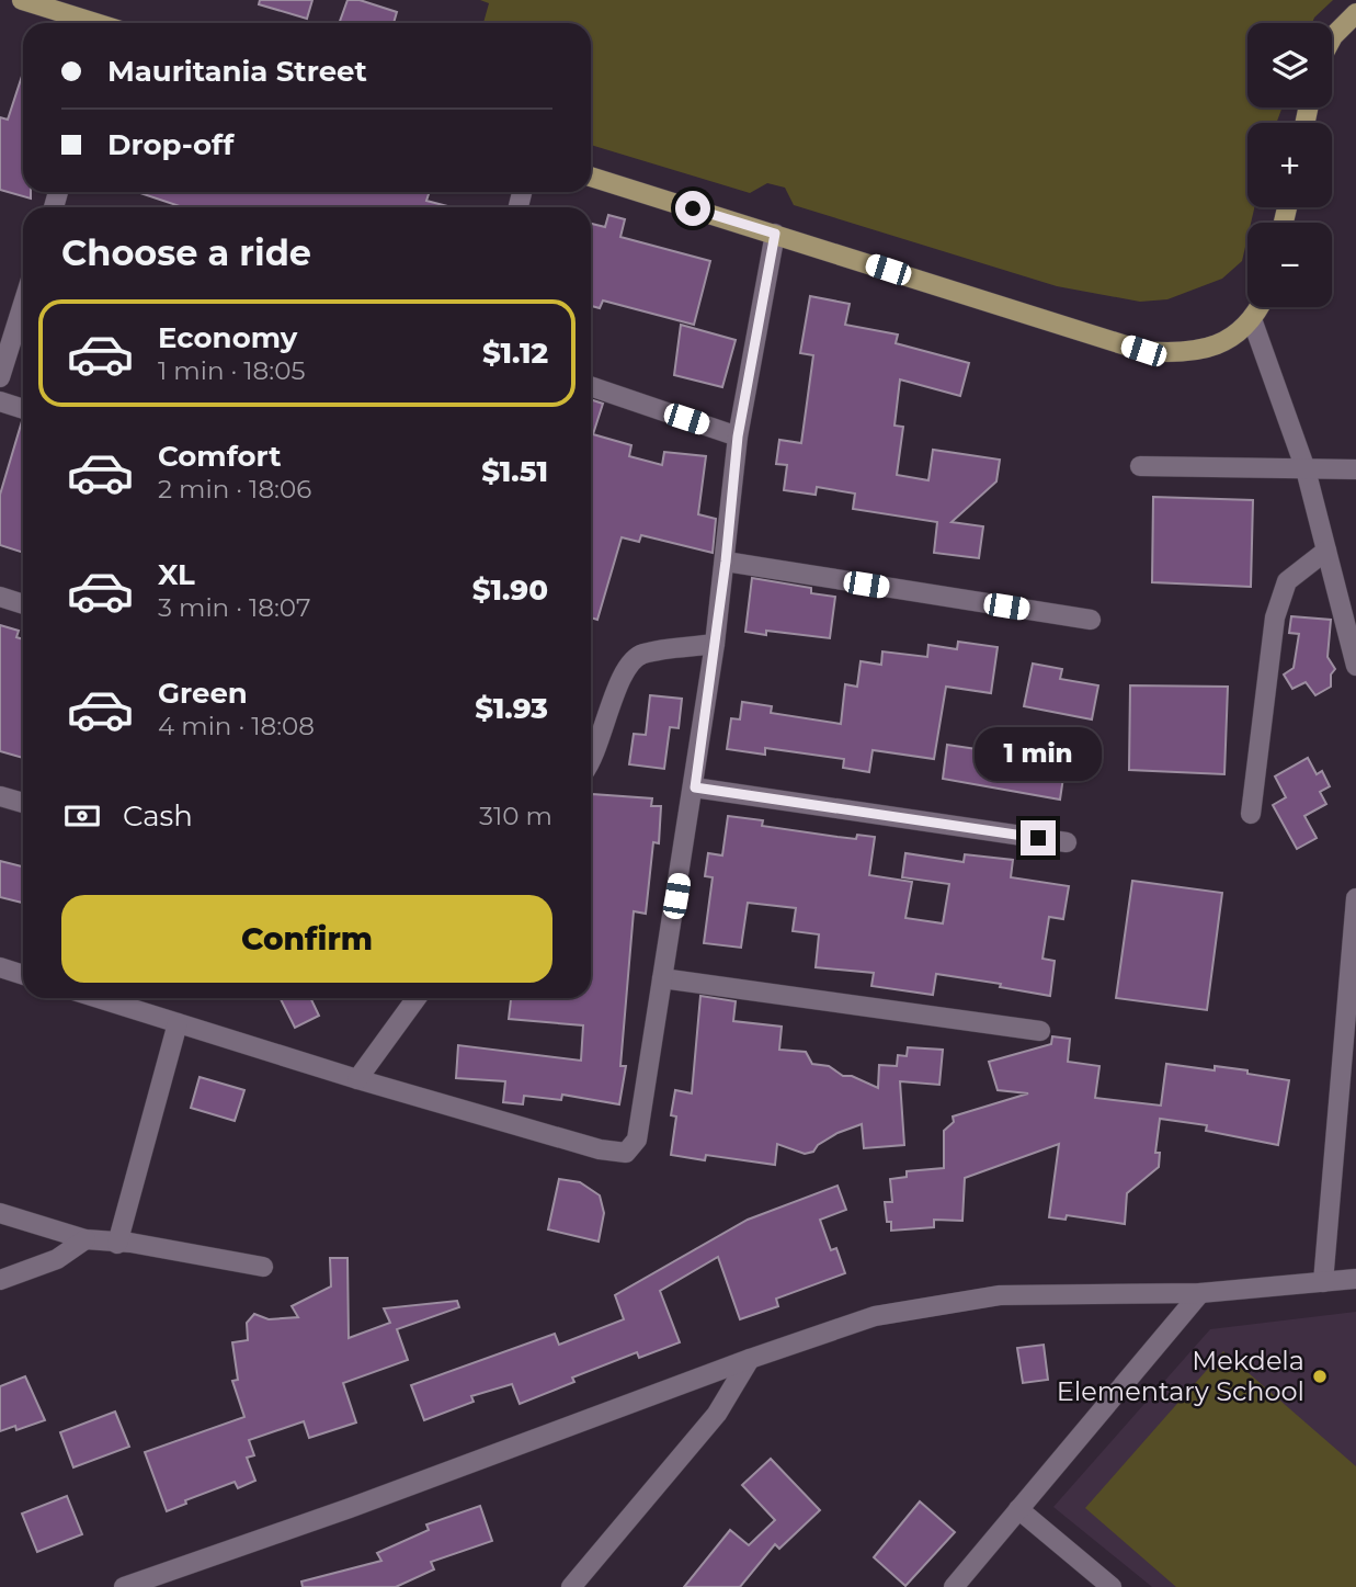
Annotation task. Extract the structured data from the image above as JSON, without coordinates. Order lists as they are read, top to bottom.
{
  "places": ["Mekdela Elementary School"],
  "page": {
    "map_buttons": ["+", "−"],
    "banner": ["Mauritania Street", "Drop-off"],
    "heading": "Choose a ride",
    "list": [
      {
        "name": "Economy",
        "note": "1 min · 18:05",
        "value": "$1.12"
      },
      {
        "name": "Comfort",
        "note": "2 min · 18:06",
        "value": "$1.51"
      },
      {
        "name": "XL",
        "note": "3 min · 18:07",
        "value": "$1.90"
      },
      {
        "name": "Green",
        "note": "4 min · 18:08",
        "value": "$1.93"
      }
    ],
    "bubble": "1 min",
    "pay": ["Cash", "310 m"],
    "buttons": "Confirm"
  }
}
